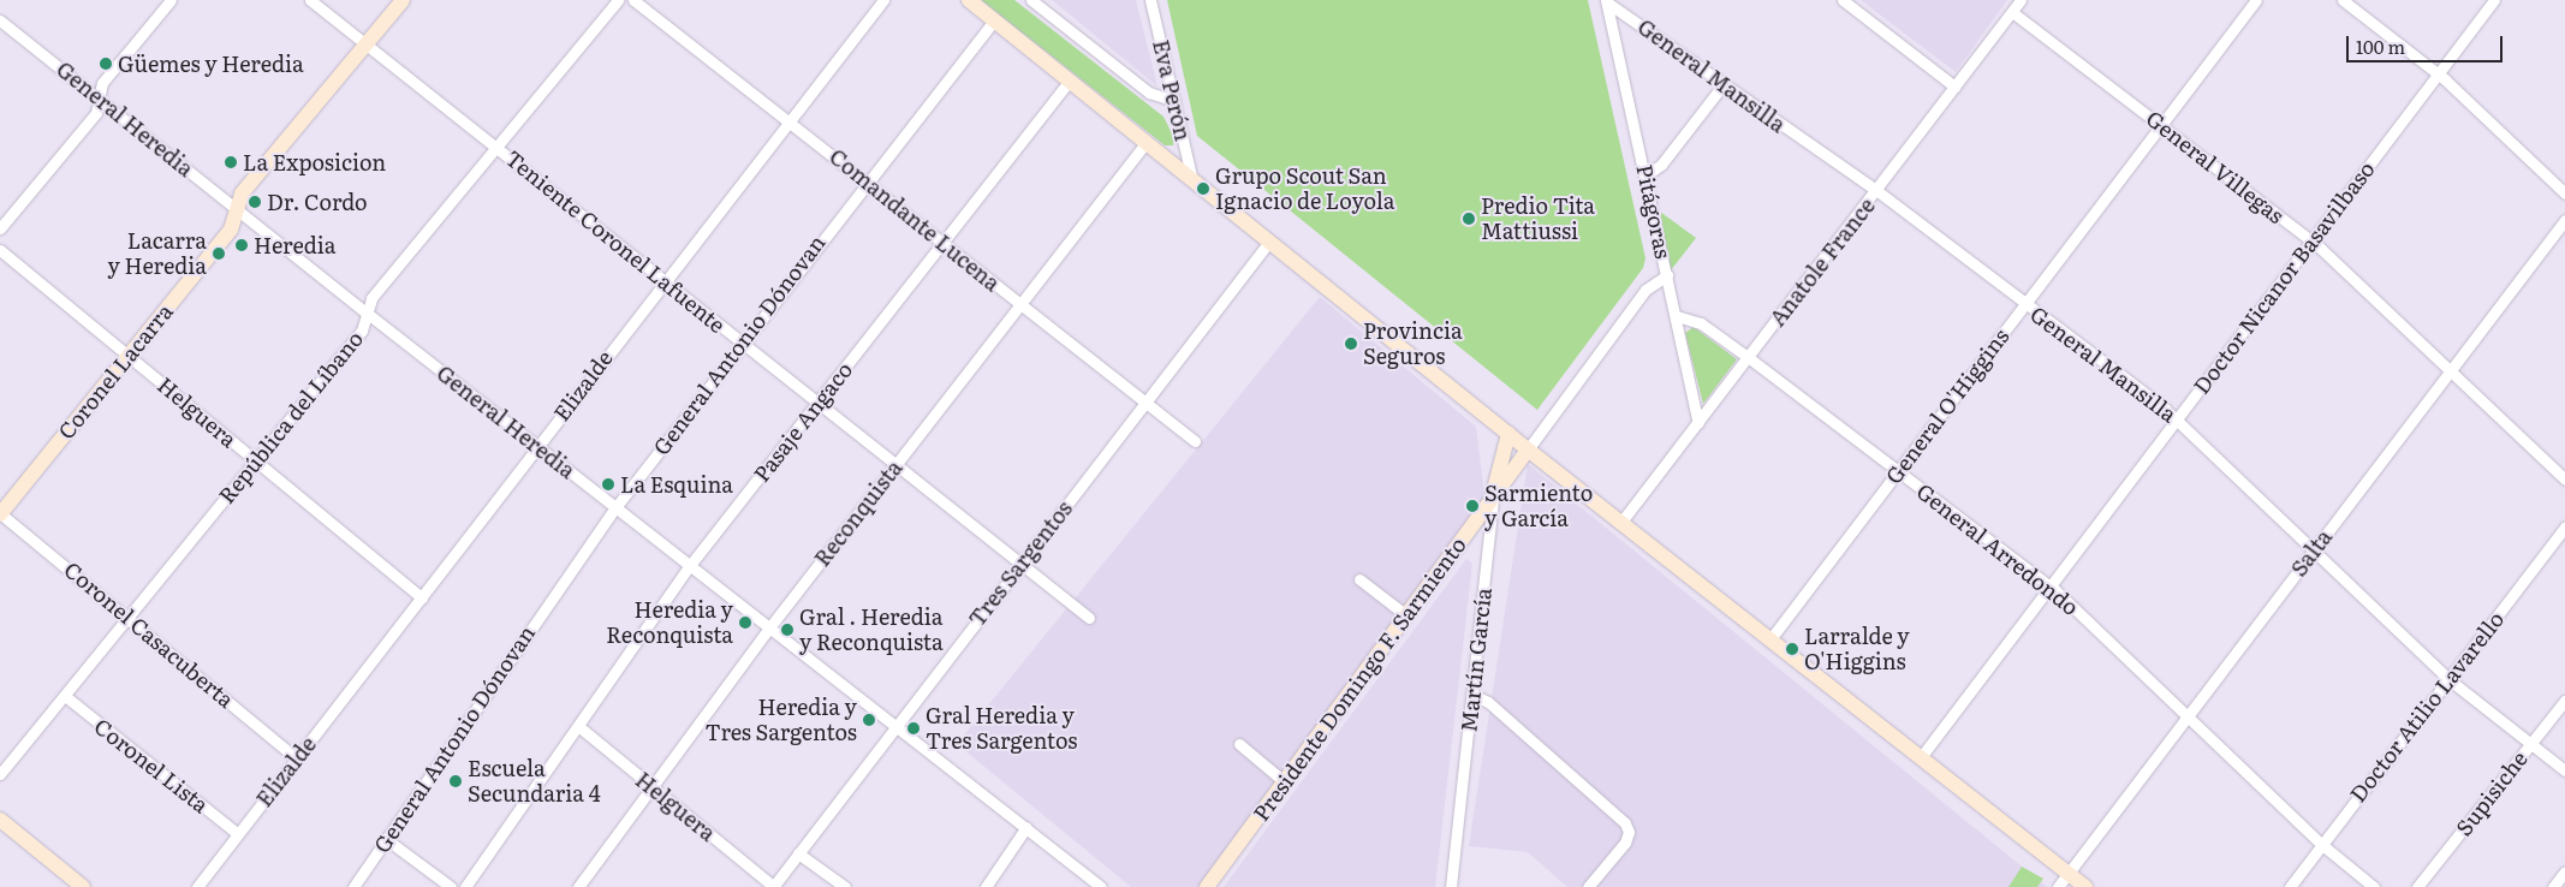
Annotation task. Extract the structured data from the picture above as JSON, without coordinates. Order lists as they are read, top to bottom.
{
  "streets": {
    "main road": ["Coronel Lacarra", "Martín García", "Presidente Domingo F. Sarmiento"],
    "street": [
      "General Mansilla",
      "Eva Perón",
      "General Heredia",
      "General Villegas",
      "Pitágoras",
      "Comandante Lucena",
      "Teniente Coronel Lafuente",
      "Anatole France",
      "Doctor Nicanor Basavilbaso",
      "General Antonio Dónovan",
      "Elizalde",
      "General O'Higgins",
      "Helguera",
      "República del Líbano",
      "Pasaje Angaco",
      "Reconquista",
      "General Arredondo",
      "Salta",
      "Tres Sargentos",
      "Coronel Casacuberta",
      "Doctor Atilio Lavarello",
      "Coronel Lista",
      "Supisiche"
    ]
  },
  "crossings": [
    ["General Mansilla", "Pitágoras"],
    ["General Mansilla", "Anatole France"],
    ["General Mansilla", "Doctor Nicanor Basavilbaso"],
    ["General Mansilla", "General O'Higgins"],
    ["General Mansilla", "Salta"],
    ["General Mansilla", "Doctor Atilio Lavarello"],
    ["General Mansilla", "Supisiche"],
    ["General Heredia", "General Antonio Dónovan"],
    ["General Heredia", "Coronel Lacarra"],
    ["General Heredia", "Elizalde"],
    ["General Heredia", "República del Líbano"],
    ["General Heredia", "Pasaje Angaco"],
    ["General Heredia", "Reconquista"],
    ["General Heredia", "Tres Sargentos"],
    ["General Villegas", "Anatole France"],
    ["General Villegas", "Doctor Nicanor Basavilbaso"],
    ["General Villegas", "General O'Higgins"],
    ["General Villegas", "Salta"],
    ["Pitágoras", "Anatole France"],
    ["Pitágoras", "General Arredondo"],
    ["Pitágoras", "Presidente Domingo F. Sarmiento"],
    ["Comandante Lucena", "General Antonio Dónovan"],
    ["Comandante Lucena", "Elizalde"],
    ["Comandante Lucena", "Pasaje Angaco"],
    ["Comandante Lucena", "Reconquista"],
    ["Comandante Lucena", "Tres Sargentos"],
    ["Teniente Coronel Lafuente", "General Antonio Dónovan"],
    ["Teniente Coronel Lafuente", "Coronel Lacarra"],
    ["Teniente Coronel Lafuente", "Elizalde"],
    ["Teniente Coronel Lafuente", "República del Líbano"],
    ["Teniente Coronel Lafuente", "Pasaje Angaco"],
    ["Teniente Coronel Lafuente", "Reconquista"],
    ["Teniente Coronel Lafuente", "Tres Sargentos"],
    ["Anatole France", "General Arredondo"],
    ["Doctor Nicanor Basavilbaso", "General Arredondo"],
    ["Coronel Lacarra", "Helguera"],
    ["Coronel Lacarra", "Coronel Casacuberta"],
    ["Elizalde", "Helguera"],
    ["Elizalde", "Coronel Casacuberta"],
    ["Elizalde", "Coronel Lista"],
    ["General O'Higgins", "General Arredondo"],
    ["Helguera", "República del Líbano"],
    ["Helguera", "Pasaje Angaco"],
    ["Helguera", "Reconquista"],
    ["Helguera", "Tres Sargentos"],
    ["República del Líbano", "Coronel Casacuberta"],
    ["República del Líbano", "Coronel Lista"],
    ["General Arredondo", "Salta"],
    ["General Arredondo", "Doctor Atilio Lavarello"],
    ["Martín García", "Presidente Domingo F. Sarmiento"]
  ],
  "places": [
    "Güemes y Heredia",
    "La Exposicion",
    "Grupo Scout San Ignacio de Loyola",
    "Dr. Cordo",
    "Predio Tita Mattiussi",
    "Heredia",
    "Lacarra y Heredia",
    "Provincia Seguros",
    "La Esquina",
    "Sarmiento y García",
    "Heredia y Reconquista",
    "Gral . Heredia y Reconquista",
    "Larralde y O'Higgins",
    "Heredia y Tres Sargentos",
    "Gral Heredia y Tres Sargentos",
    "Escuela Secundaria 4"
  ],
  "scale_bar": "100 m"
}
